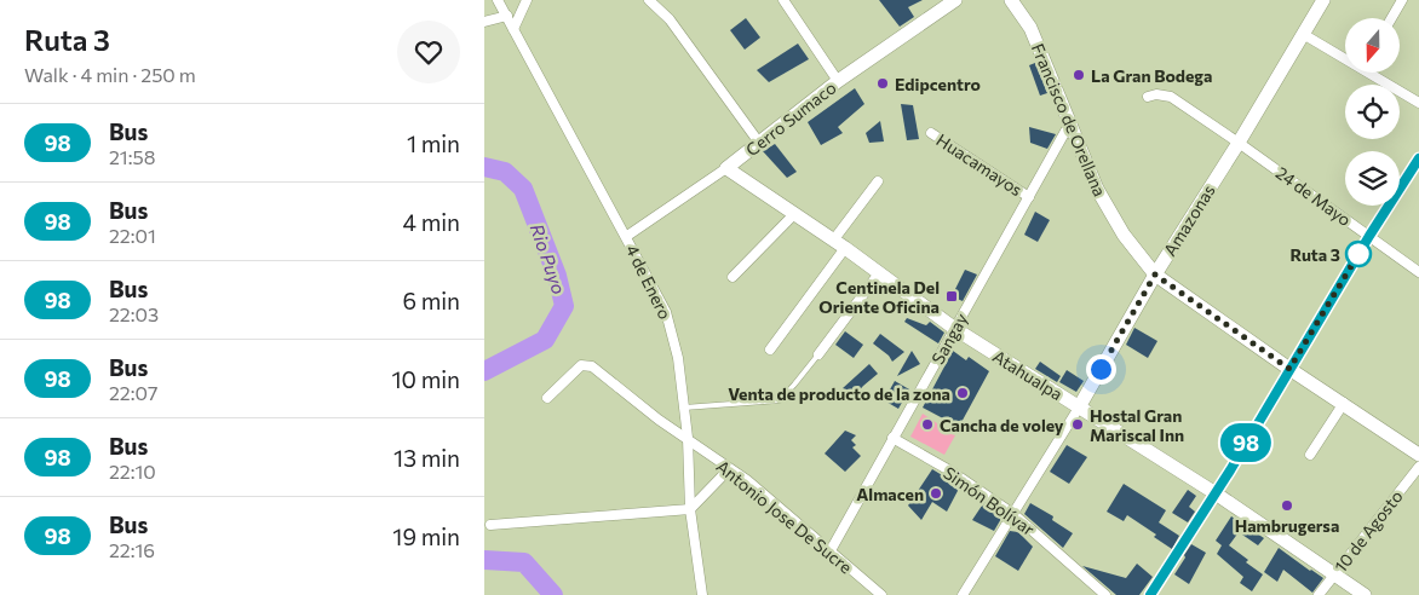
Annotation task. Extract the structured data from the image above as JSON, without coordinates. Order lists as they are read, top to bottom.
{
  "streets": {
    "street": [
      "Cerro Sumaco",
      "Francisco de Orellana",
      "Huacamayos",
      "24 de Mayo",
      "Amazonas",
      "4 de Enero",
      "Sangay",
      "Atahualpa",
      "Simón Bolívar",
      "Antonio Jose De Sucre",
      "10 de Agosto"
    ]
  },
  "crossings": [
    ["Cerro Sumaco", "4 de Enero"],
    ["Cerro Sumaco", "Atahualpa"],
    ["Francisco de Orellana", "Amazonas"],
    ["Francisco de Orellana", "Sangay"],
    ["Huacamayos", "Sangay"],
    ["24 de Mayo", "Amazonas"],
    ["Amazonas", "Atahualpa"],
    ["Amazonas", "Simón Bolívar"],
    ["4 de Enero", "Antonio Jose De Sucre"],
    ["Sangay", "Atahualpa"],
    ["Sangay", "Simón Bolívar"],
    ["Sangay", "Antonio Jose De Sucre"],
    ["Atahualpa", "10 de Agosto"]
  ],
  "water": ["Rio Puyo"],
  "places": {
    "other": [
      "La Gran Bodega",
      "Edipcentro",
      "Ruta 3",
      "Venta de producto de la zona",
      "Cancha de voley",
      "Hostal Gran Mariscal Inn",
      "Almacen",
      "Hambrugersa"
    ],
    "transit": ["Centinela Del Oriente Oficina"]
  },
  "lines": ["bus line 98"],
  "north": "bottom",
  "page": {
    "heading": ["Ruta 3", "Walk · 4 min · 250 m"],
    "on_map": "98",
    "list": [
      {
        "mark": "98",
        "name": "Bus",
        "note": "21:58",
        "value": "1 min"
      },
      {
        "mark": "98",
        "name": "Bus",
        "note": "22:01",
        "value": "4 min"
      },
      {
        "mark": "98",
        "name": "Bus",
        "note": "22:03",
        "value": "6 min"
      },
      {
        "mark": "98",
        "name": "Bus",
        "note": "22:07",
        "value": "10 min"
      },
      {
        "mark": "98",
        "name": "Bus",
        "note": "22:10",
        "value": "13 min"
      },
      {
        "mark": "98",
        "name": "Bus",
        "note": "22:16",
        "value": "19 min"
      }
    ]
  }
}
